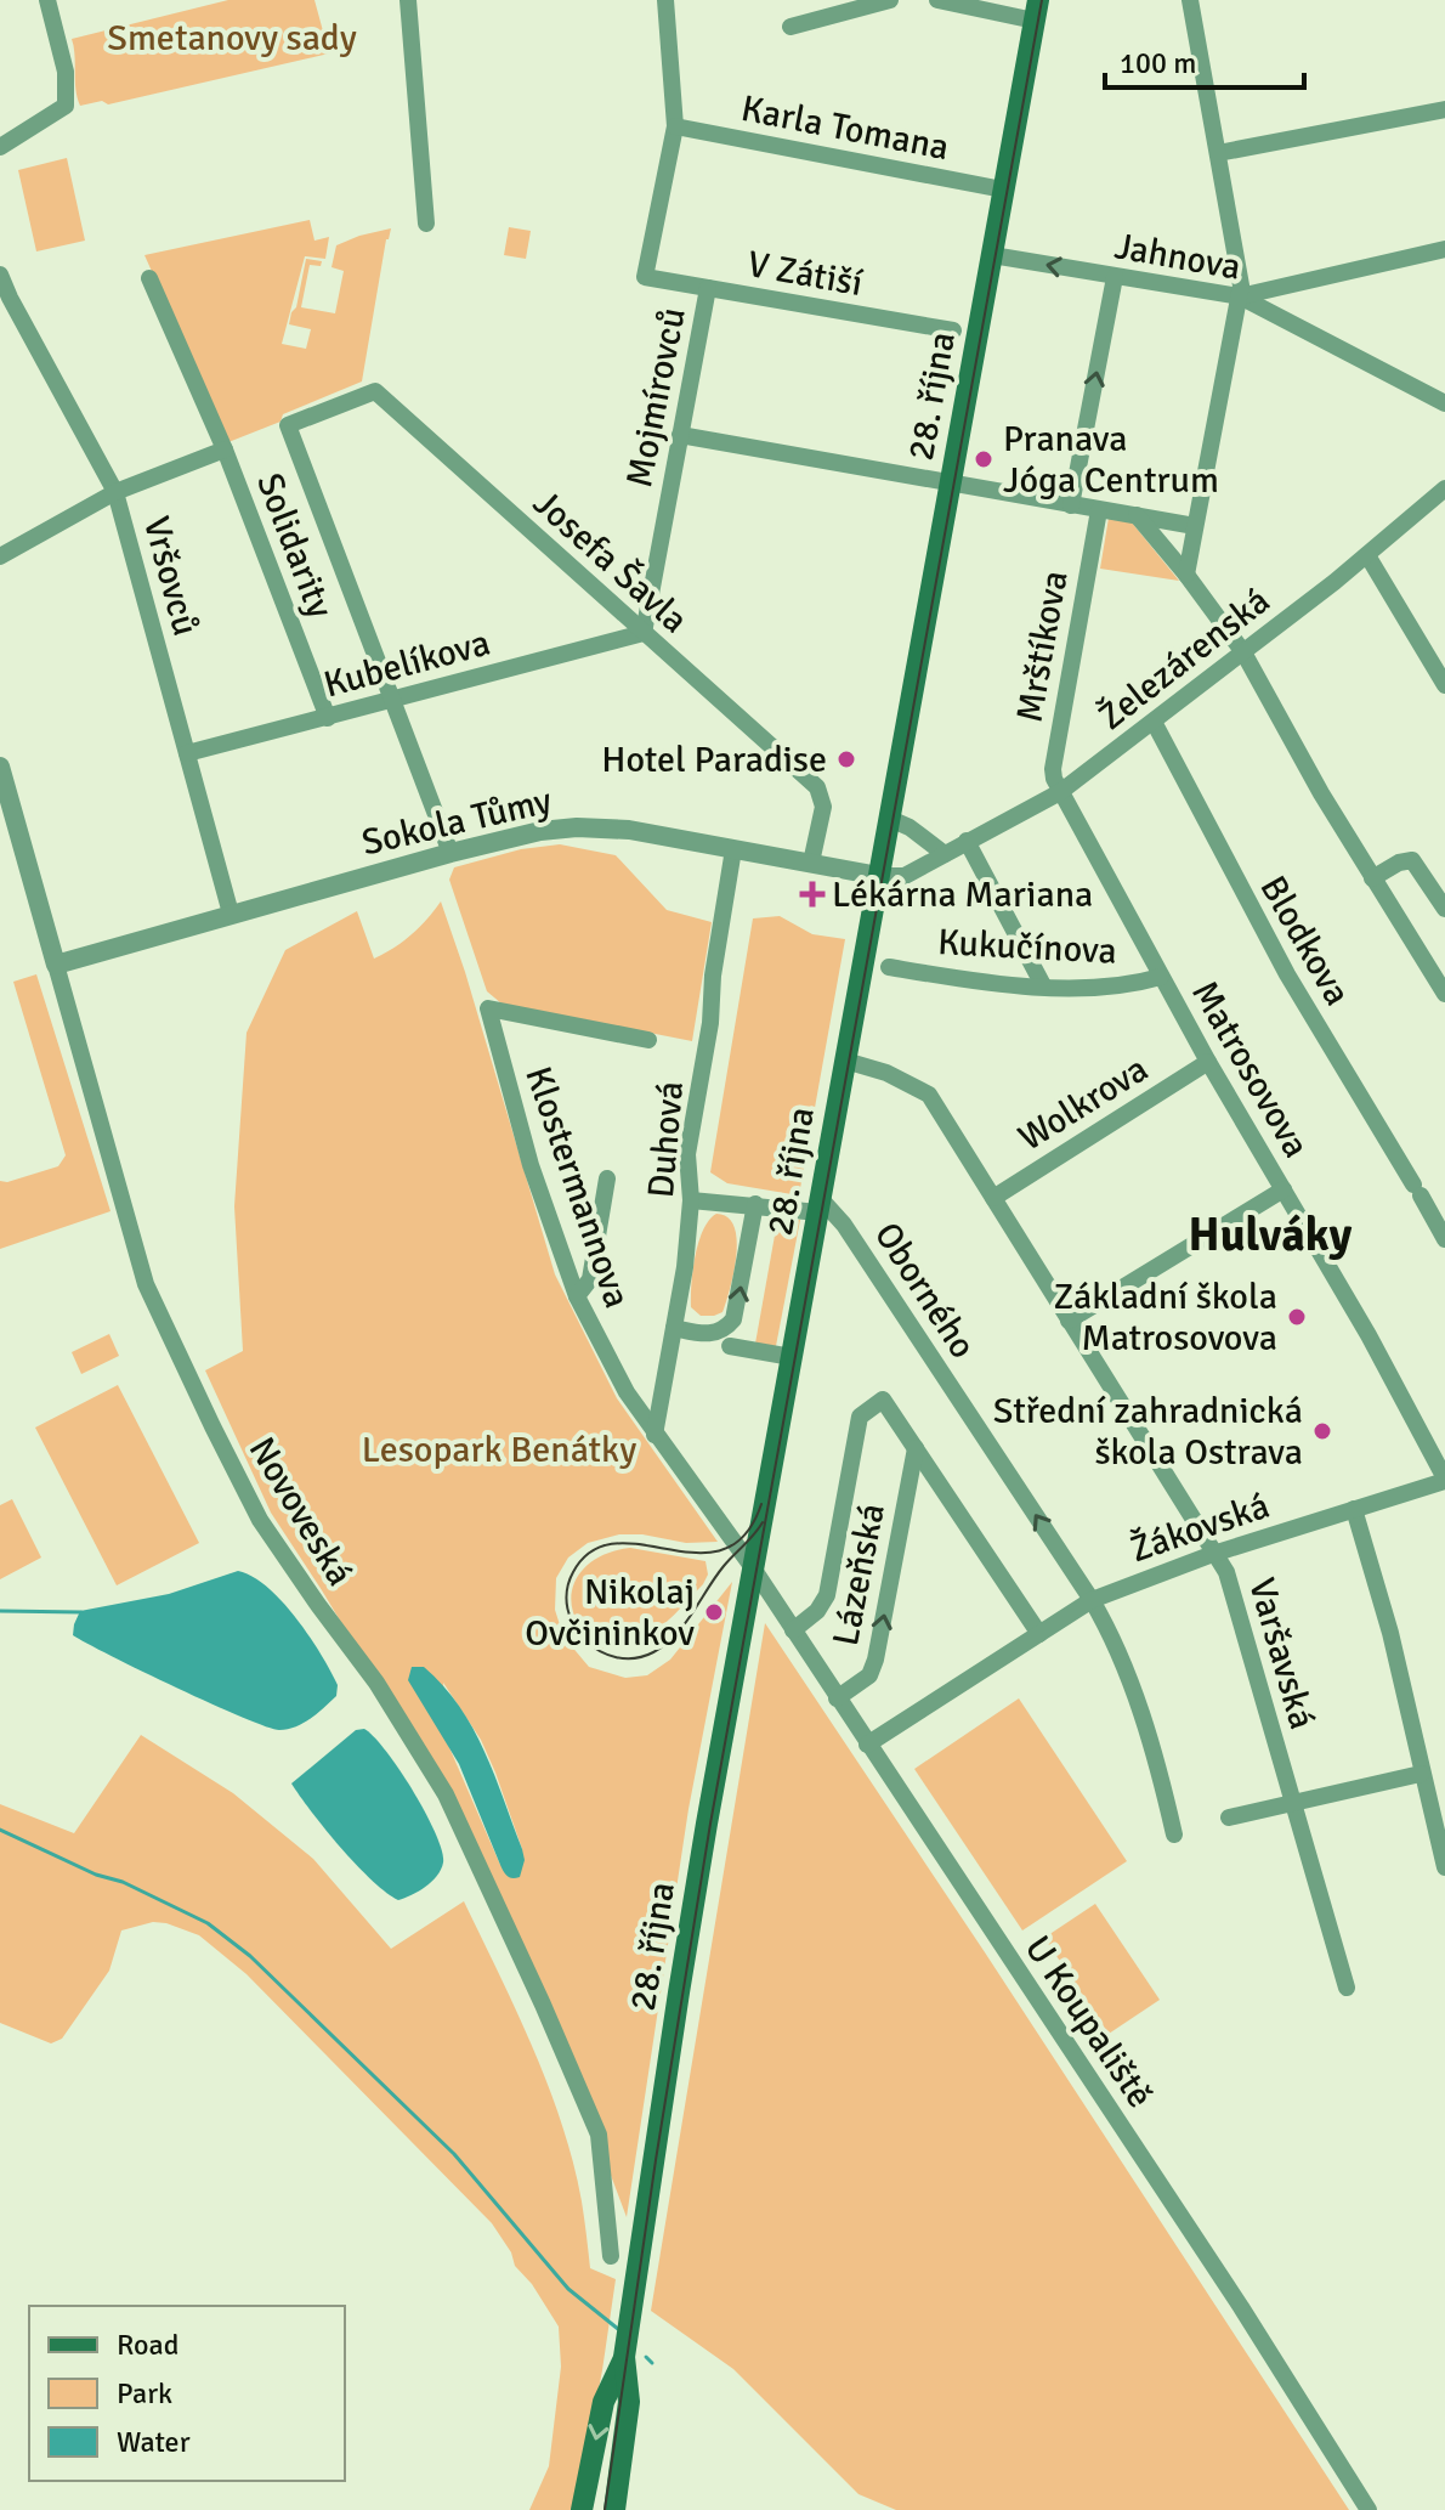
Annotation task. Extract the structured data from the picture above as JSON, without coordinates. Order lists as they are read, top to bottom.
{
  "streets": {
    "main road": ["28. října"],
    "street": [
      "Karla Tomana",
      "Jahnova",
      "V Zátiší",
      "Mojmírovců",
      "Solidarity",
      "Josefa Šavla",
      "Vršovců",
      "Mrštíkova",
      "Železárenská",
      "Kubelíkova",
      "Sokola Tůmy",
      "Blodkova",
      "Kukučínova",
      "Matrosovova",
      "Wolkrova",
      "Duhová",
      "Klostermannova",
      "Oborného",
      "Novoveská",
      "Žákovská",
      "Lázeňská",
      "Varšavská",
      "U Koupaliště"
    ]
  },
  "crossings": [
    ["Karla Tomana", "28. října"],
    ["Karla Tomana", "Mojmírovců"],
    ["Jahnova", "28. října"],
    ["V Zátiší", "Mojmírovců"],
    ["28. října", "Železárenská"],
    ["28. října", "Sokola Tůmy"],
    ["28. října", "Klostermannova"],
    ["28. října", "Oborného"],
    ["28. října", "Varšavská"],
    ["28. října", "U Koupaliště"],
    ["Mojmírovců", "Josefa Šavla"],
    ["Mojmírovců", "Kubelíkova"],
    ["Solidarity", "Kubelíkova"],
    ["Josefa Šavla", "Kubelíkova"],
    ["Josefa Šavla", "Sokola Tůmy"],
    ["Vršovců", "Kubelíkova"],
    ["Vršovců", "Sokola Tůmy"],
    ["Mrštíkova", "Železárenská"],
    ["Mrštíkova", "Matrosovova"],
    ["Železárenská", "Sokola Tůmy"],
    ["Železárenská", "Blodkova"],
    ["Železárenská", "Matrosovova"],
    ["Sokola Tůmy", "Duhová"],
    ["Sokola Tůmy", "Novoveská"],
    ["Kukučínova", "Matrosovova"],
    ["Matrosovova", "Wolkrova"],
    ["Matrosovova", "Žákovská"],
    ["Wolkrova", "Varšavská"],
    ["Duhová", "Klostermannova"],
    ["Klostermannova", "U Koupaliště"],
    ["Oborného", "Žákovská"],
    ["Žákovská", "Varšavská"],
    ["Žákovská", "U Koupaliště"],
    ["Lázeňská", "U Koupaliště"]
  ],
  "one_way": ["Lázeňská"],
  "districts": ["Hulváky"],
  "parks": ["Smetanovy sady", "Lesopark Benátky"],
  "places": {
    "other": [
      "Pranava Jóga Centrum",
      "Hotel Paradise",
      "Základní škola Matrosovova",
      "Střední zahradnická škola Ostrava",
      "Nikolaj Ovčininkov"
    ],
    "health": ["Lékárna Mariana"]
  },
  "legend": ["Road", "Park", "Water"],
  "scale_bar": "100 m"
}
